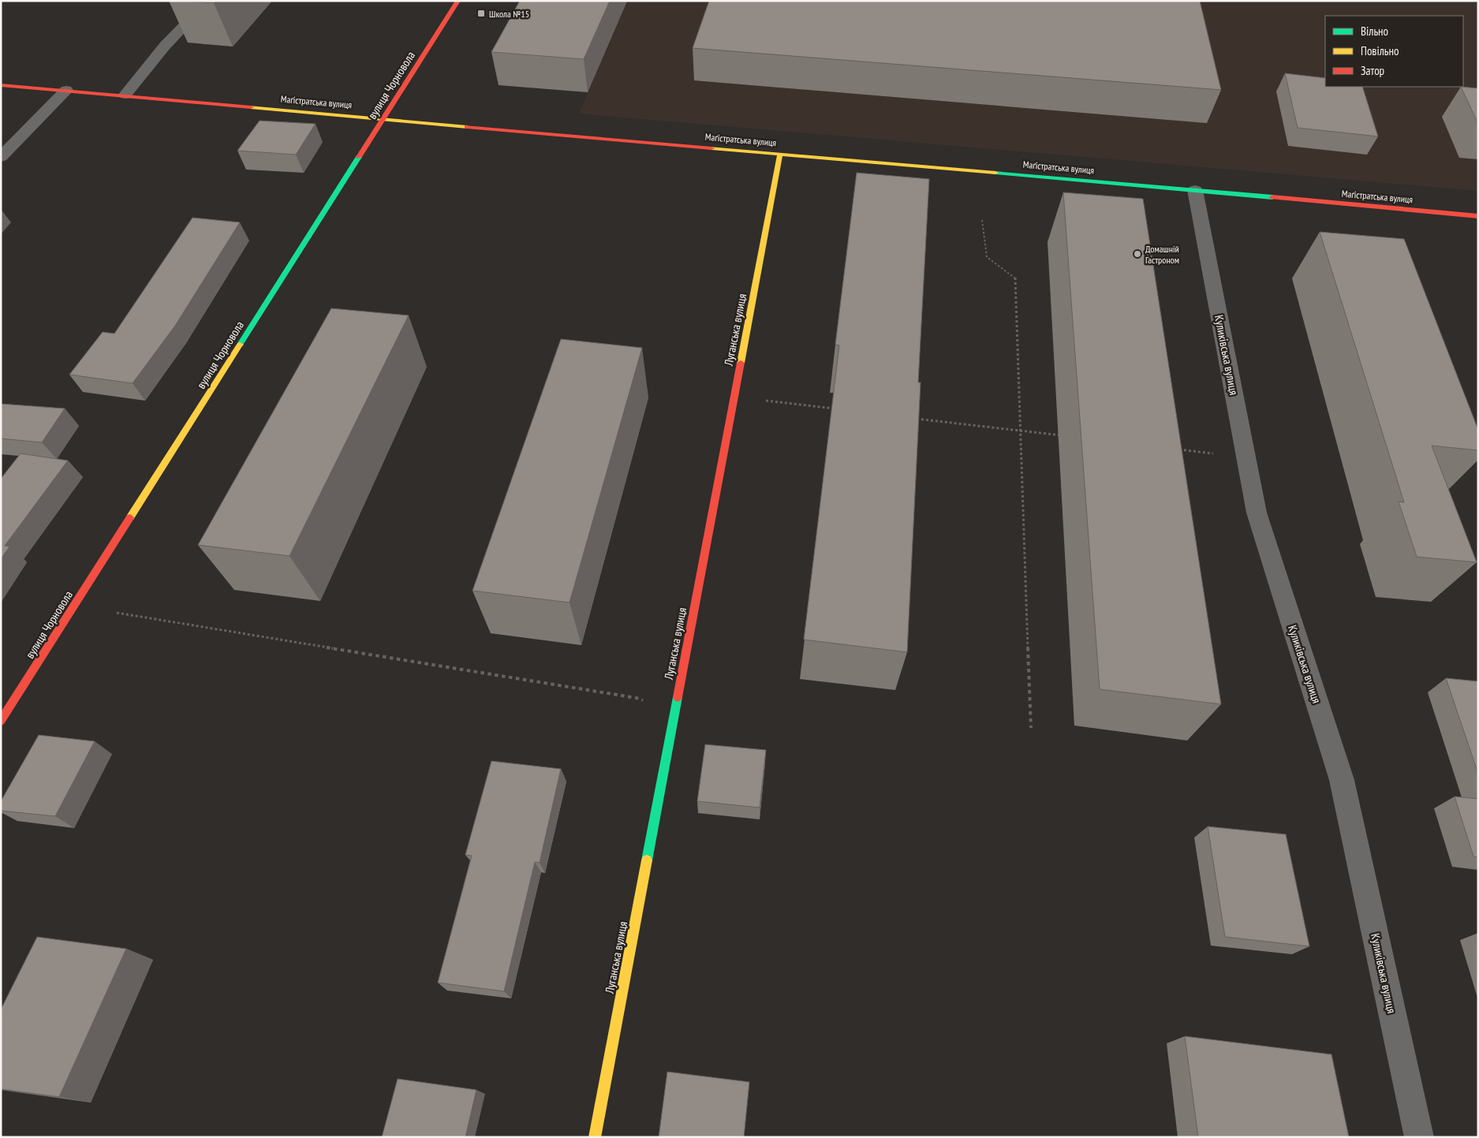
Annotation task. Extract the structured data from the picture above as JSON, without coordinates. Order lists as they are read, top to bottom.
{
  "streets": {
    "street": [
      "вулиця Чорновола",
      "Маґістратська вулиця",
      "Луганська вулиця",
      "Куликівська вулиця"
    ]
  },
  "crossings": [
    ["вулиця Чорновола", "Маґістратська вулиця"],
    ["Маґістратська вулиця", "Луганська вулиця"],
    ["Маґістратська вулиця", "Куликівська вулиця"]
  ],
  "places": {
    "transit": ["Школа №15"],
    "other": ["Домашній Гастроном"]
  },
  "legend": ["Вільно", "Повільно", "Затор"]
}
